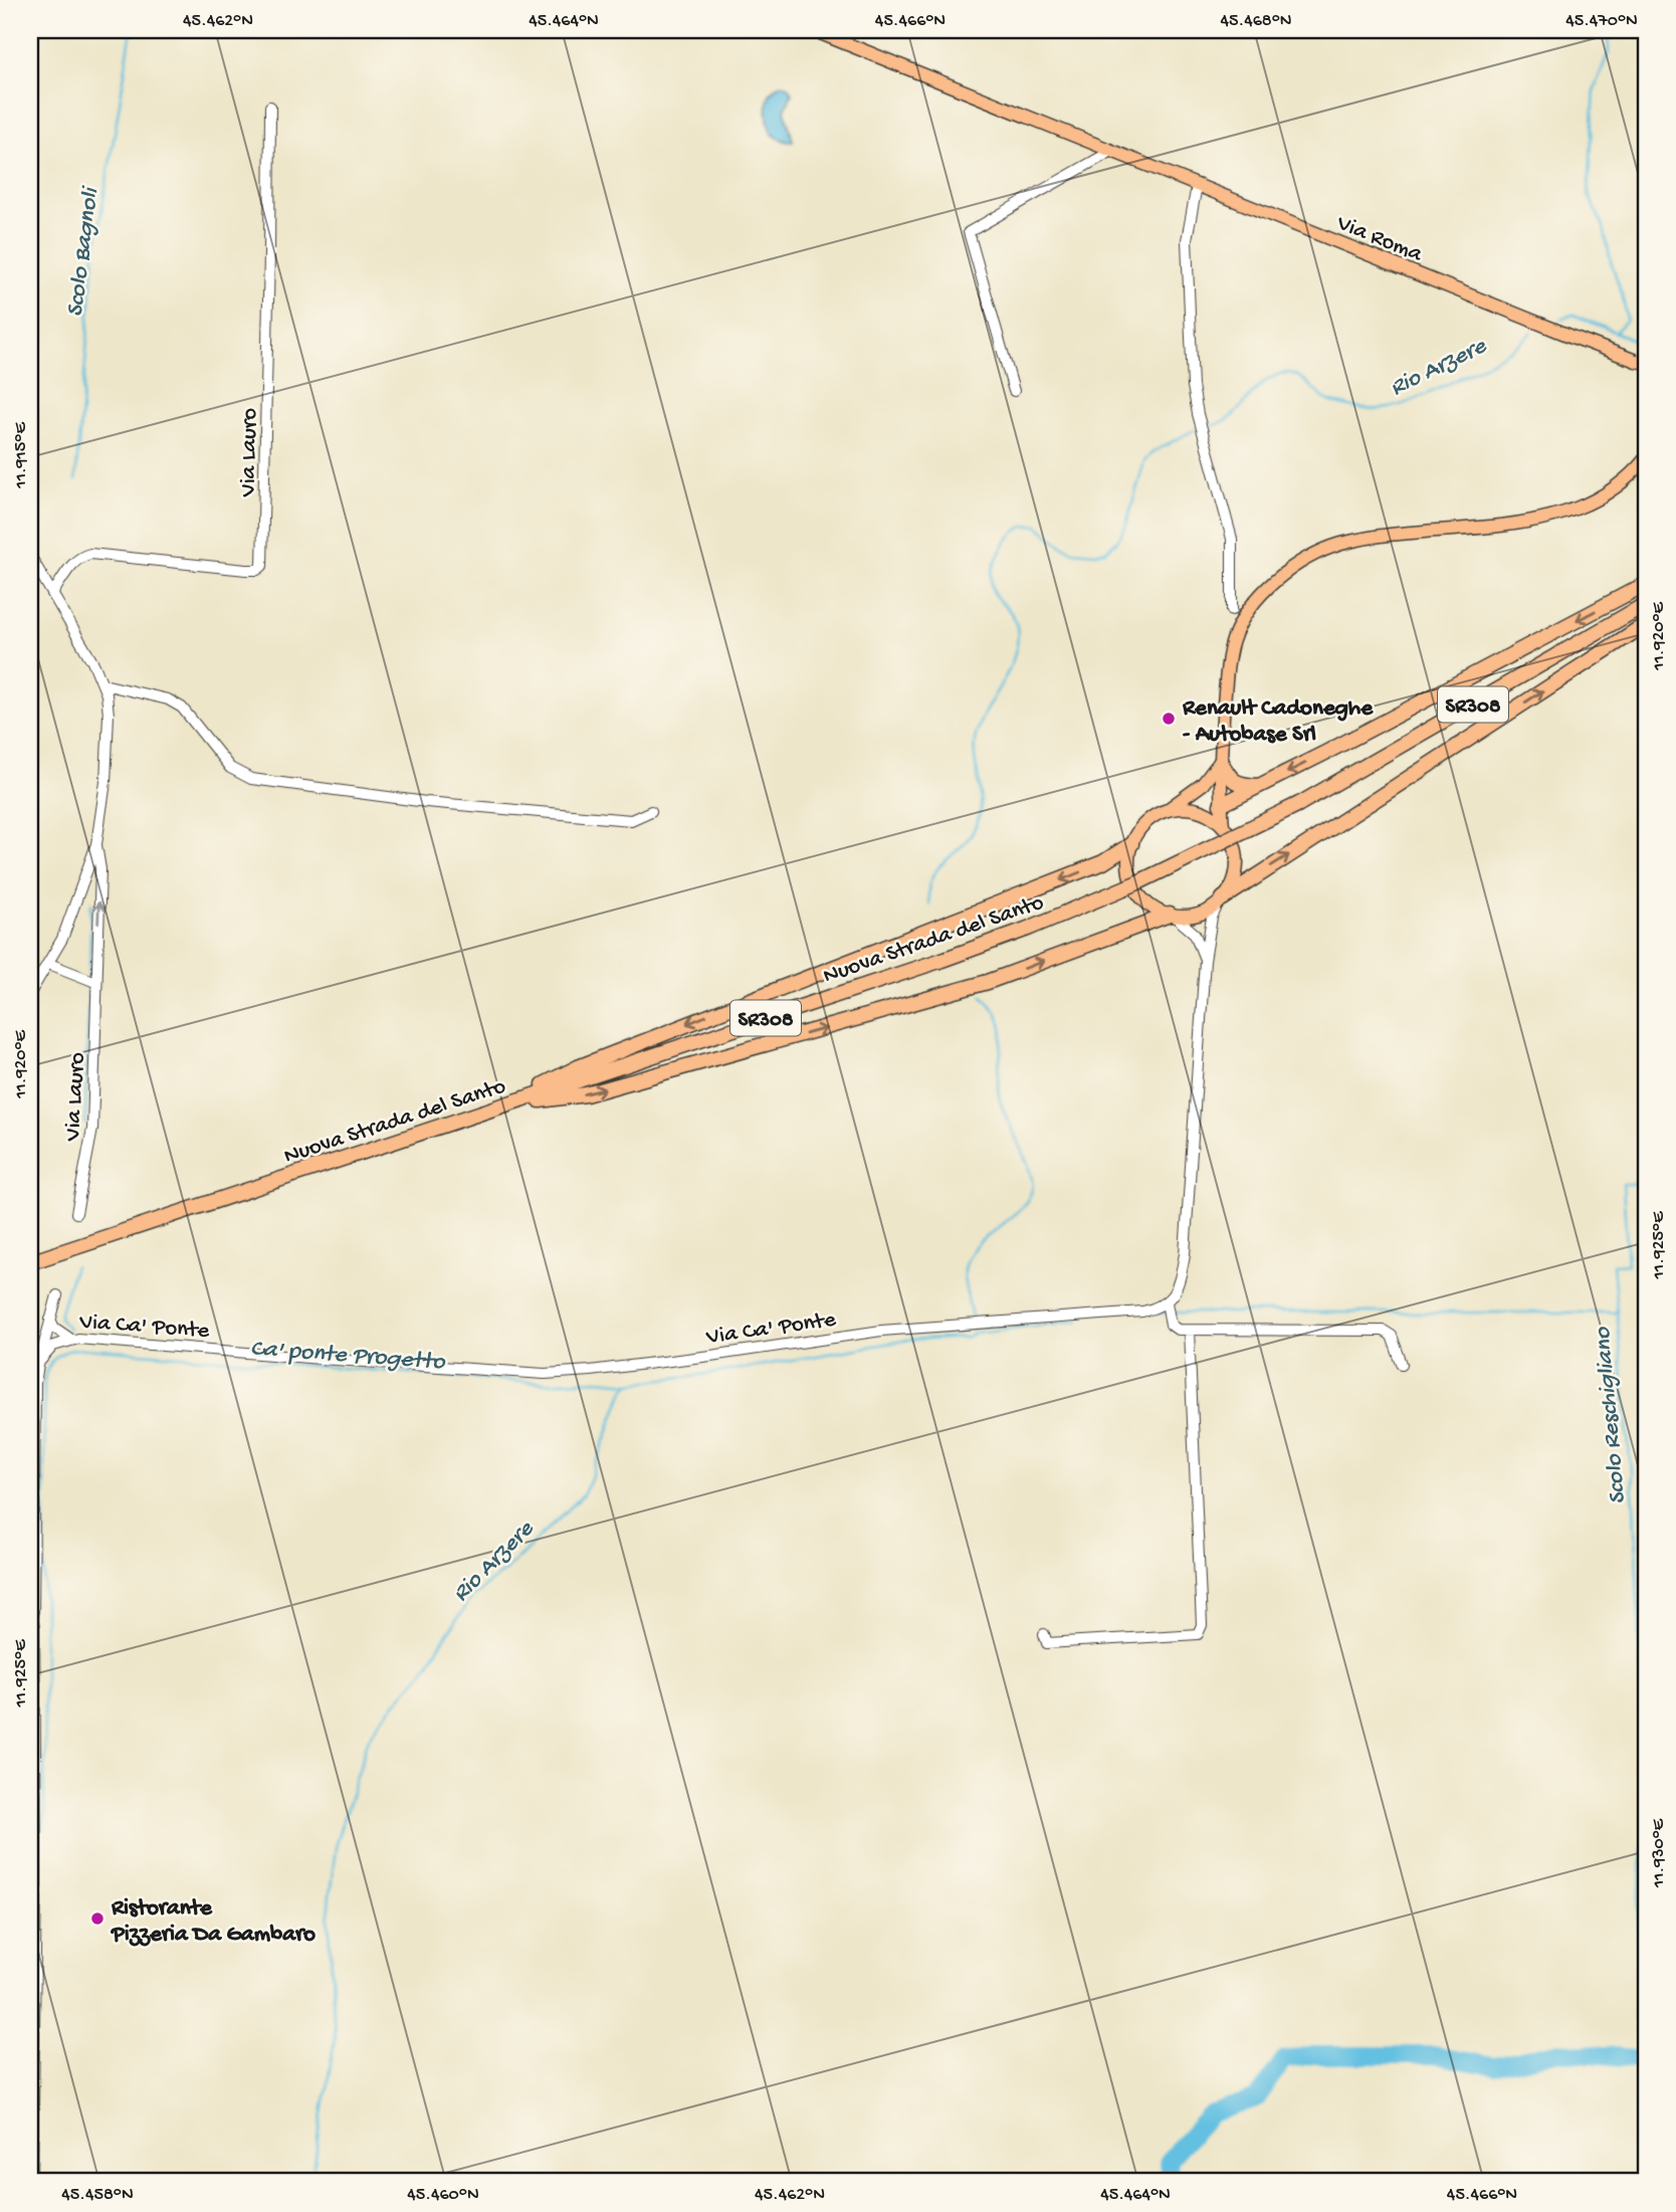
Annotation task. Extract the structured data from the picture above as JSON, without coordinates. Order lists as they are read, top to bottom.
{
  "streets": {
    "highway": ["SR308", "Nuova Strada del Santo"],
    "main road": ["Via Roma"],
    "street": ["Via Lauro", "Via Ca' Ponte"]
  },
  "water": [
    "Scolo Bagnoli",
    "Rio Arzere",
    "Ca' ponte Progetto",
    "Scolo Reschigliano"
  ],
  "places": ["Renault Cadoneghe - Autobase Srl", "Ristorante Pizzeria Da Gambaro"],
  "coordinates": [
    "45.462°N",
    "45.464°N",
    "45.466°N",
    "45.468°N",
    "45.470°N",
    "11.915°E",
    "11.920°E",
    "11.925°E",
    "11.930°E",
    "45.458°N",
    "45.460°N"
  ]
}
